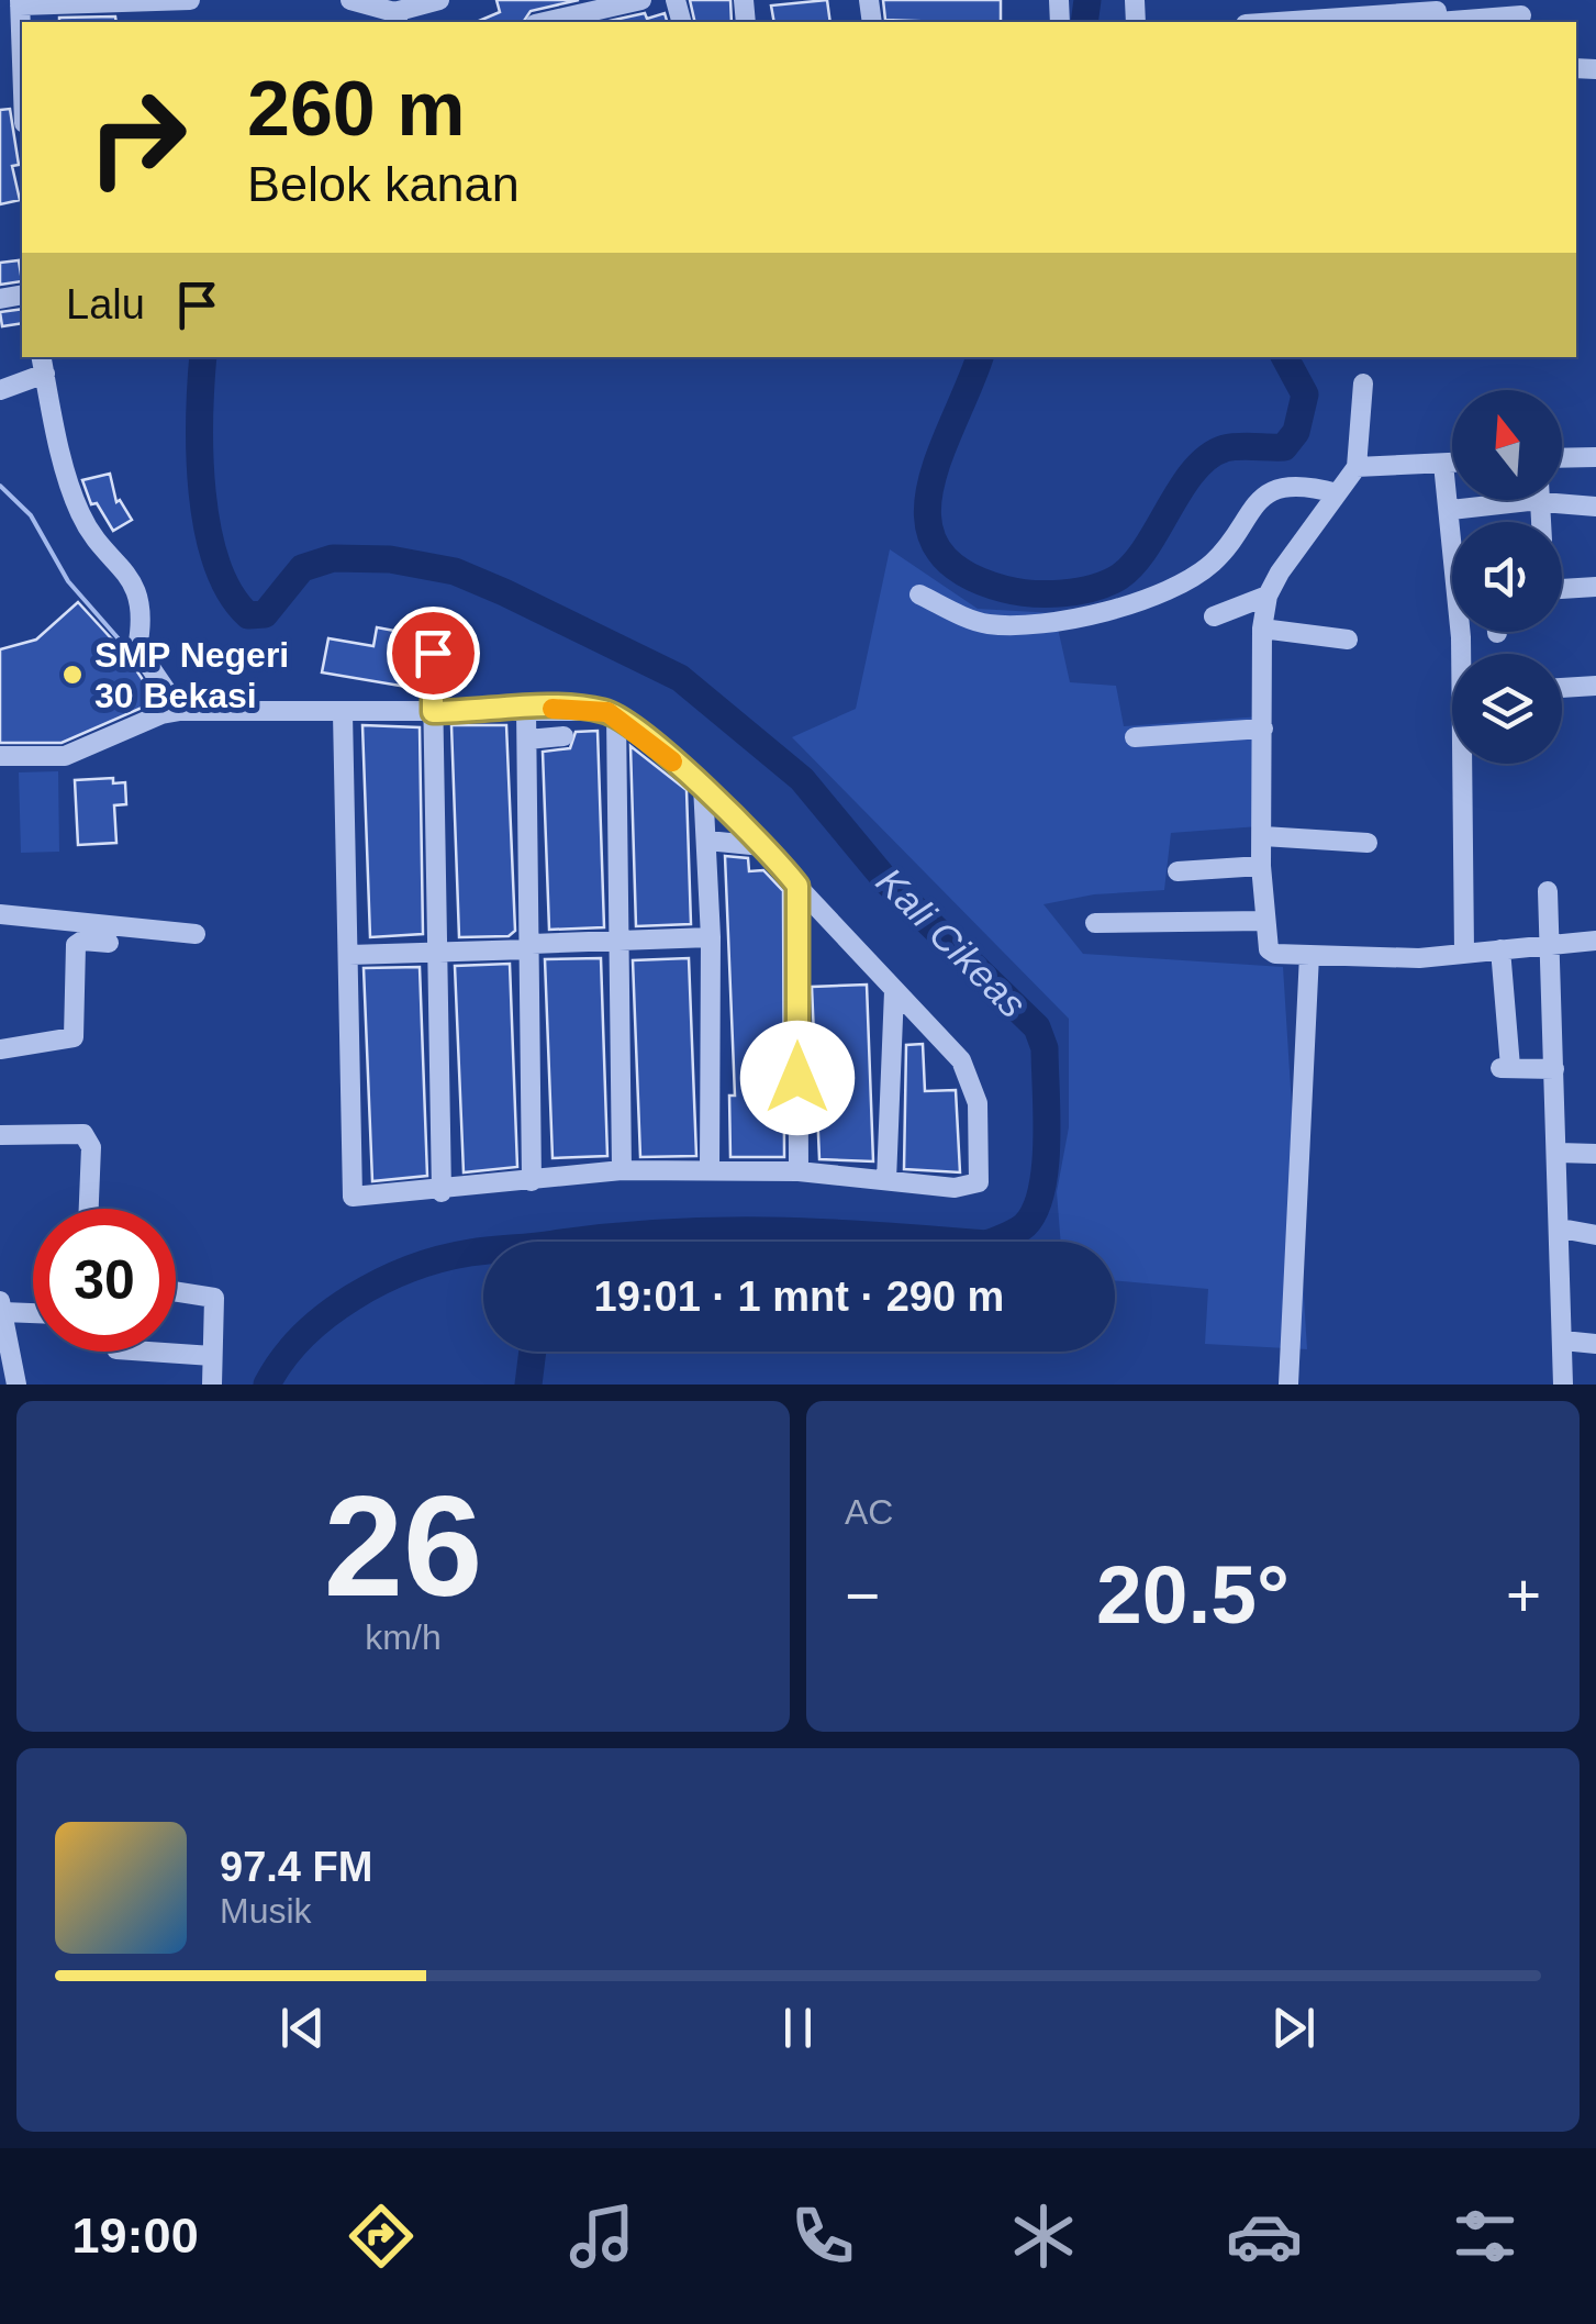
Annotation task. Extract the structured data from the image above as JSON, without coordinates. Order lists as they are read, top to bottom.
{
  "water": ["Kali Cikeas"],
  "places": ["SMP Negeri 30 Bekasi"],
  "north": "top",
  "page": {
    "turn": ["260 m", "Belok kanan"],
    "then": "Lalu",
    "limit": "30",
    "trip": "19:01 · 1 mnt · 290 m",
    "tile": [
      ["26", "km/h"],
      "AC"
    ],
    "heat": ["−", "20.5°", "+"],
    "song": ["97.4 FM", "Musik"],
    "tabs": "19:00"
  }
}
